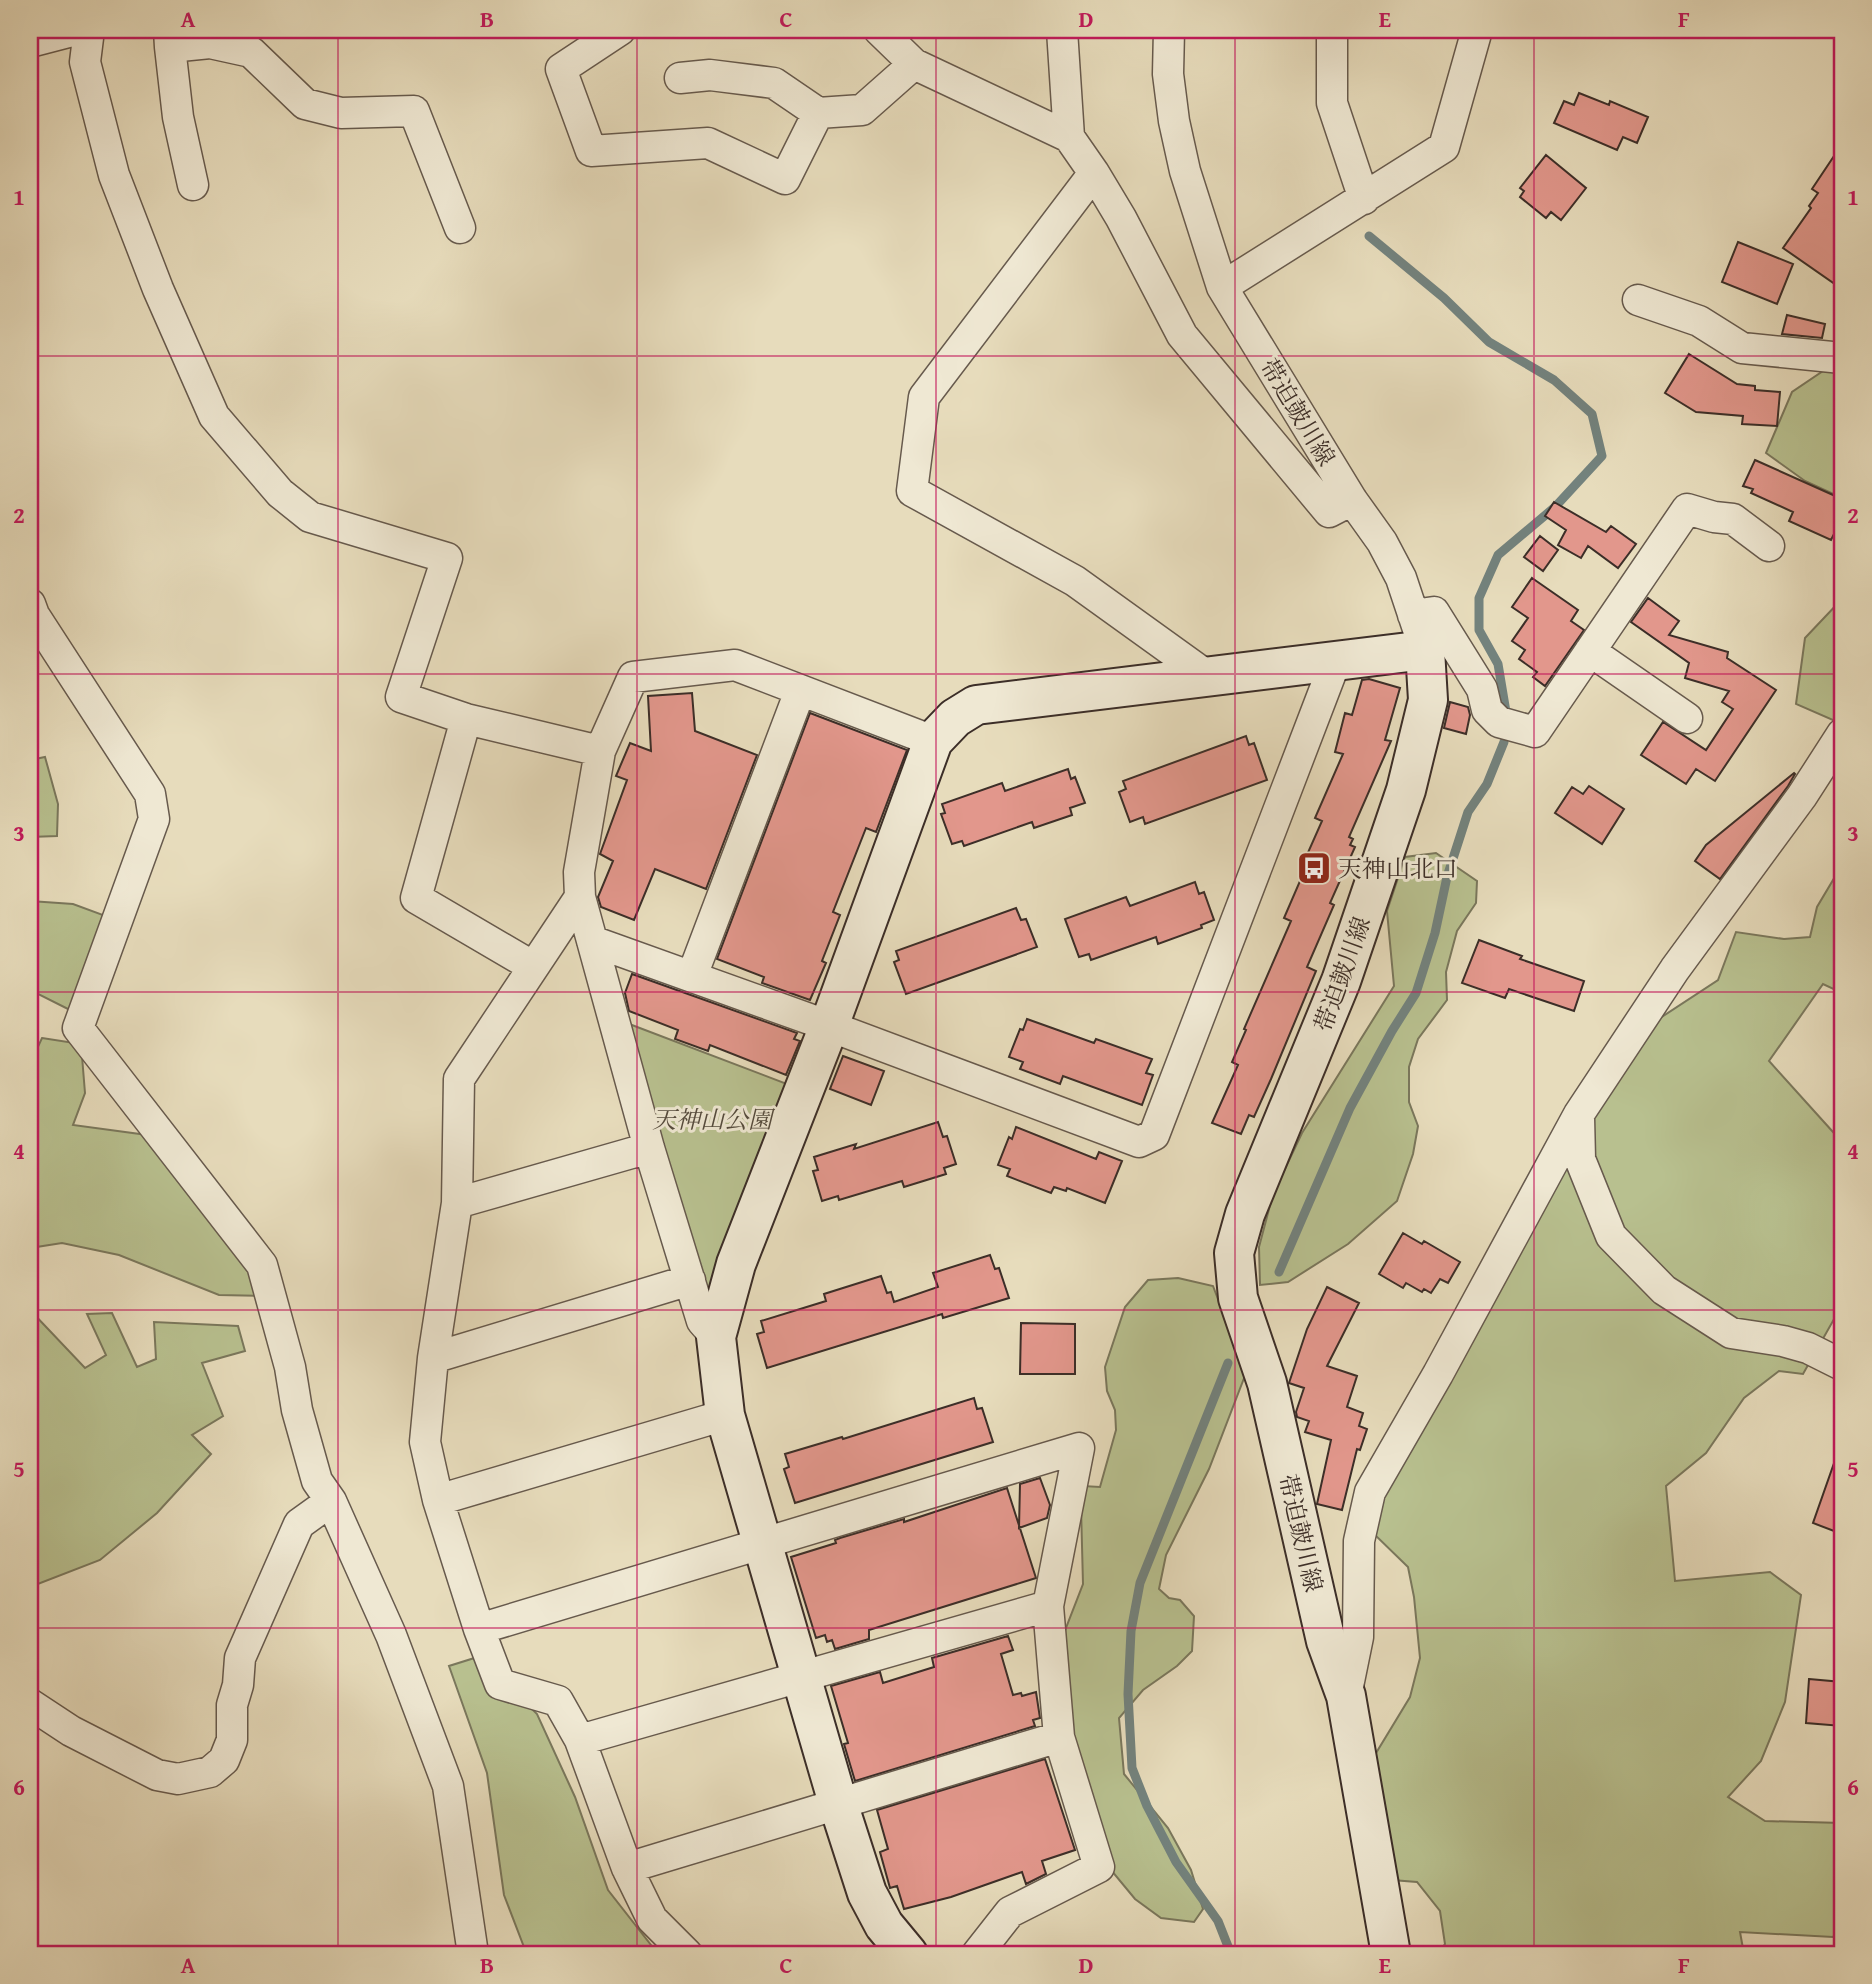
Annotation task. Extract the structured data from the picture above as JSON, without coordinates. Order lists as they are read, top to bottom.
{
  "streets": {
    "street": ["帯迫皷川線"]
  },
  "parks": ["天神山公園"],
  "places": {
    "bus stop": ["天神山北口"]
  },
  "grid": {
    "columns": [
      "A",
      "B",
      "C",
      "D",
      "E",
      "F"
    ],
    "rows": [
      "1",
      "2",
      "3",
      "4",
      "5",
      "6"
    ]
  }
}
